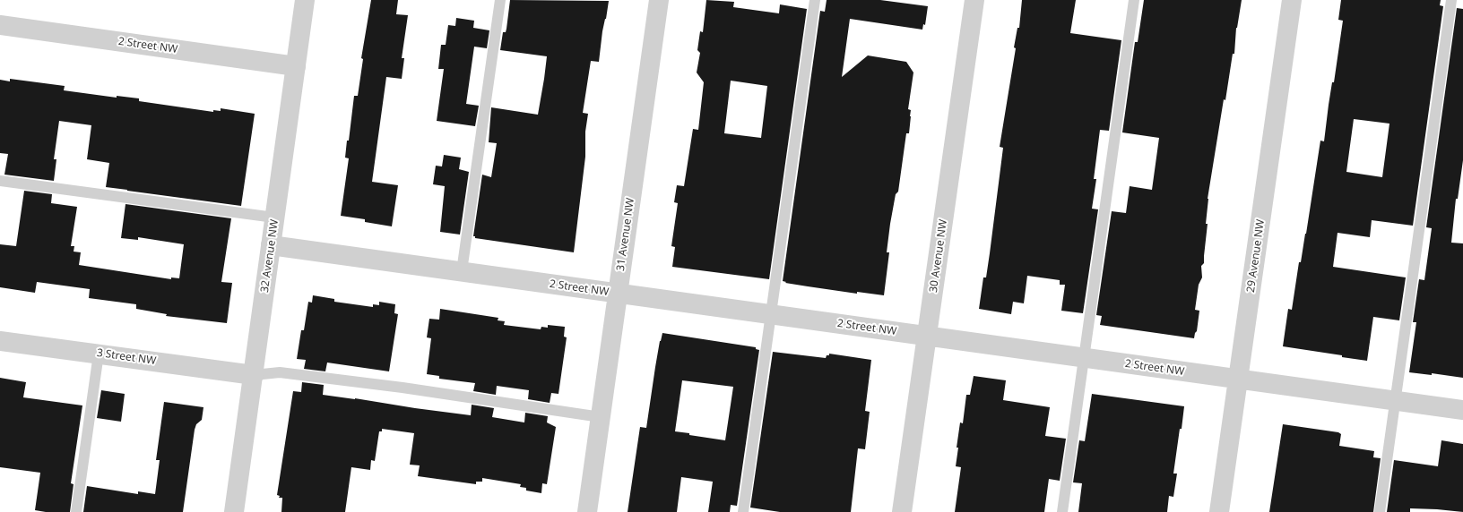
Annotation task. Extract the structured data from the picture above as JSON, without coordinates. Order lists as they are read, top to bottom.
{
  "streets": {
    "street": [
      "2 Street NW",
      "31 Avenue NW",
      "32 Avenue NW",
      "30 Avenue NW",
      "29 Avenue NW",
      "3 Street NW"
    ]
  },
  "crossings": [
    ["2 Street NW", "31 Avenue NW"],
    ["2 Street NW", "32 Avenue NW"],
    ["2 Street NW", "30 Avenue NW"],
    ["2 Street NW", "29 Avenue NW"],
    ["32 Avenue NW", "3 Street NW"]
  ]
}
